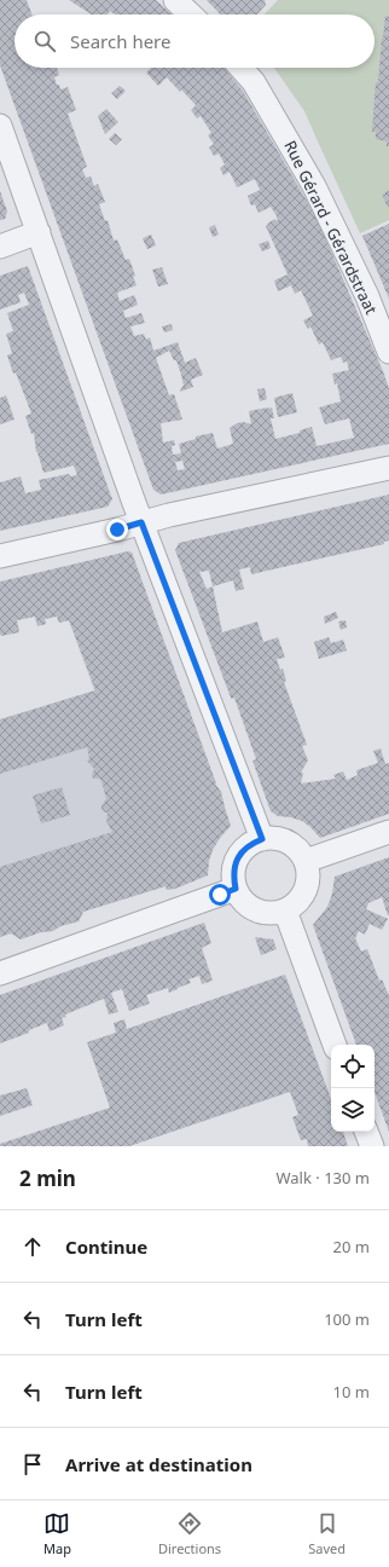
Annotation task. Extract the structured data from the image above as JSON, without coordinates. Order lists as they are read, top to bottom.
{
  "streets": {
    "street": ["Rue Gérard - Gérardstraat"]
  },
  "page": {
    "search": "Search here",
    "heading": ["2 min", "Walk · 130 m"],
    "list": [
      ["Continue", "20 m"],
      ["Turn left", "100 m"],
      ["Turn left", "10 m"],
      "Arrive at destination"
    ],
    "nav": ["Map", "Directions", "Saved"]
  }
}
